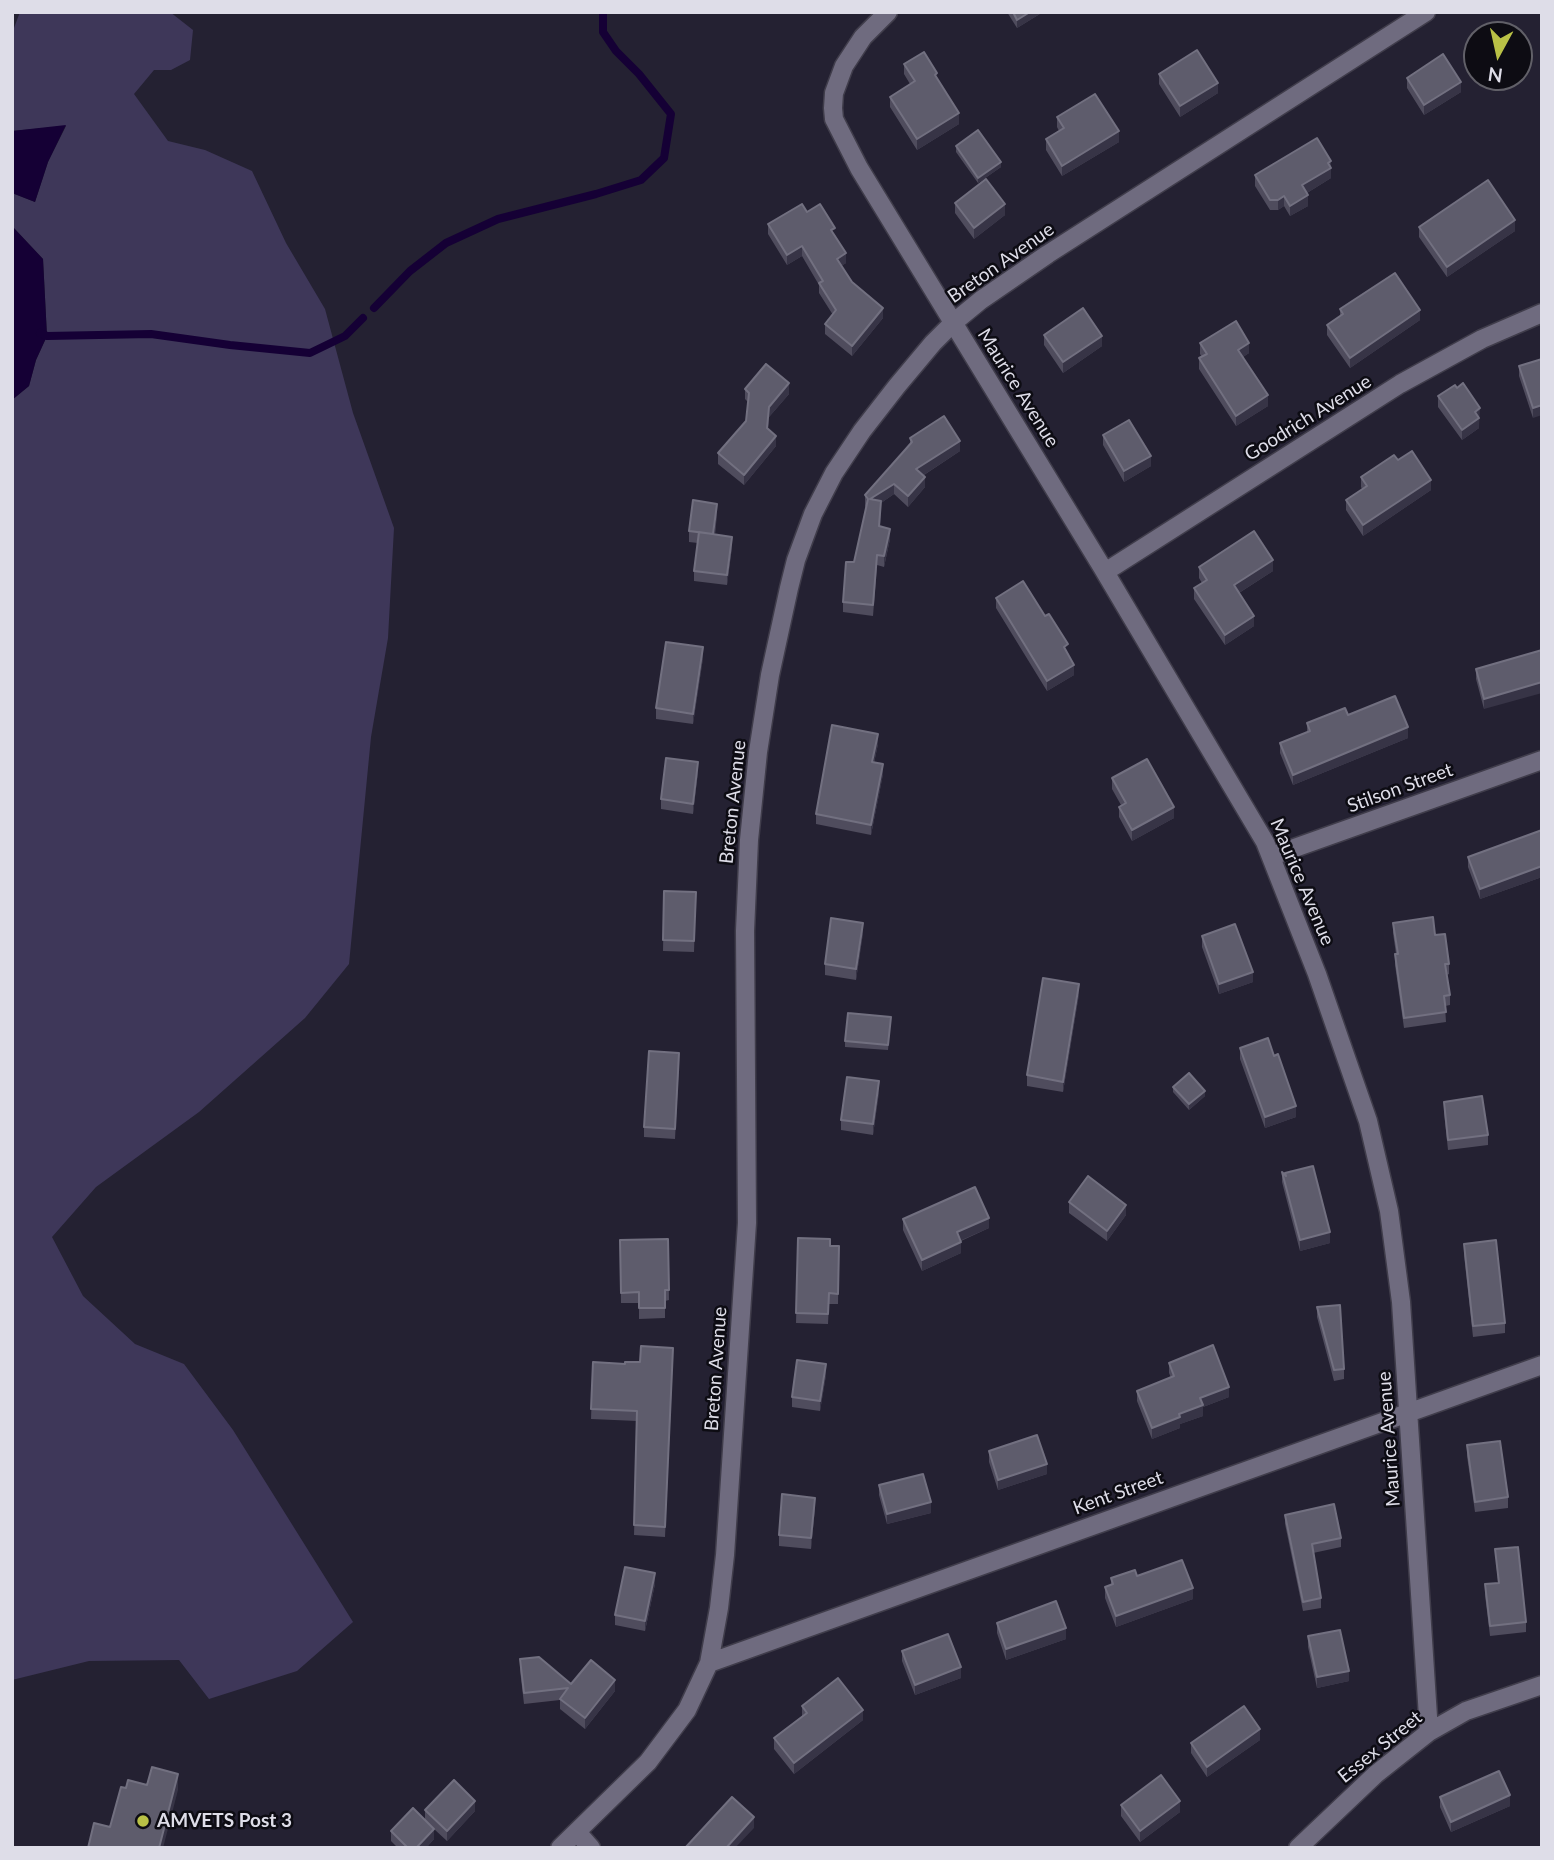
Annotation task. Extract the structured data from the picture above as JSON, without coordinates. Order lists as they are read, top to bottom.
{
  "streets": {
    "street": [
      "Breton Avenue",
      "Maurice Avenue",
      "Goodrich Avenue",
      "Stilson Street",
      "Kent Street",
      "Essex Street"
    ]
  },
  "crossings": [
    ["Breton Avenue", "Maurice Avenue"],
    ["Breton Avenue", "Kent Street"],
    ["Maurice Avenue", "Goodrich Avenue"],
    ["Maurice Avenue", "Stilson Street"],
    ["Maurice Avenue", "Kent Street"],
    ["Maurice Avenue", "Essex Street"]
  ],
  "places": ["AMVETS Post 3"],
  "north": "bottom"
}
